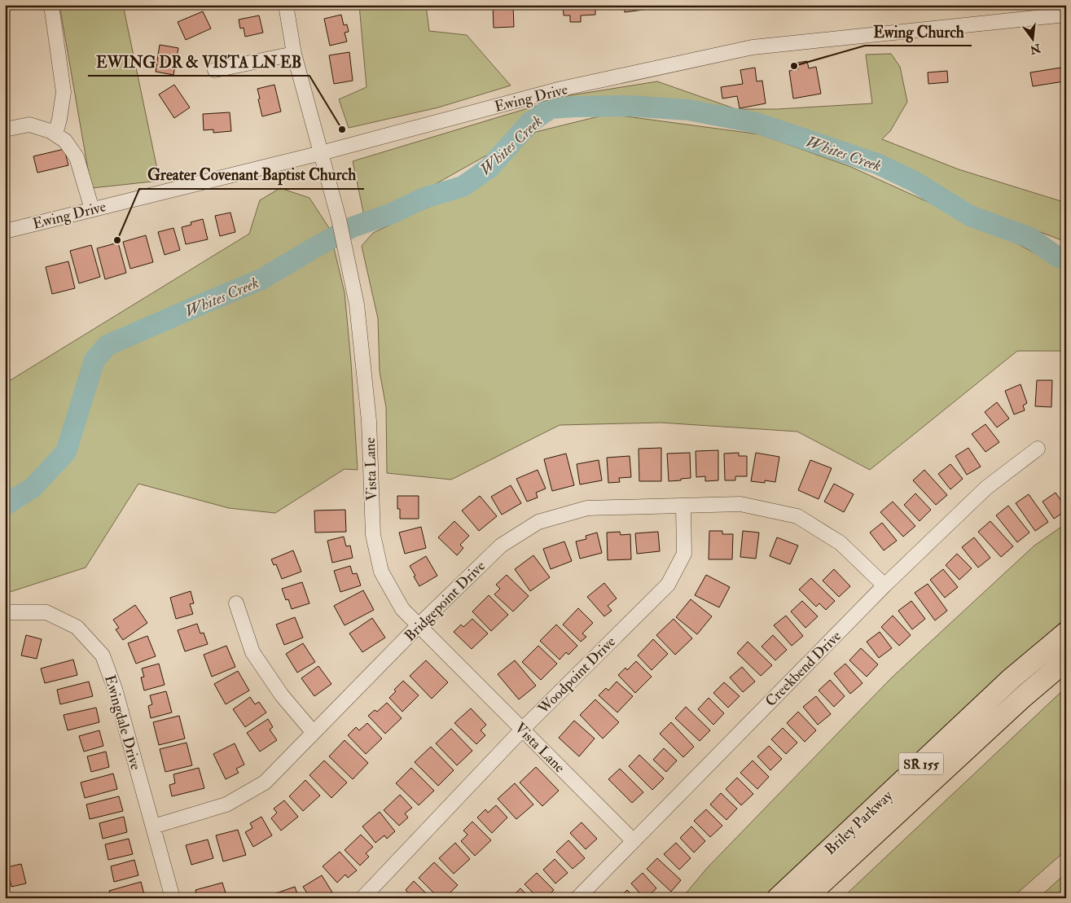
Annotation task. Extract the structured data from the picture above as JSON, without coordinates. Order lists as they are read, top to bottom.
{
  "streets": {
    "highway": ["SR 155", "Briley Parkway"],
    "street": [
      "Ewing Drive",
      "Vista Lane",
      "Bridgepoint Drive",
      "Creekbend Drive",
      "Woodpoint Drive",
      "Ewingdale Drive"
    ]
  },
  "crossings": [
    ["Ewing Drive", "Vista Lane"],
    ["Vista Lane", "Bridgepoint Drive"],
    ["Vista Lane", "Creekbend Drive"],
    ["Vista Lane", "Woodpoint Drive"],
    ["Bridgepoint Drive", "Creekbend Drive"],
    ["Bridgepoint Drive", "Woodpoint Drive"],
    ["Bridgepoint Drive", "Ewingdale Drive"]
  ],
  "water": ["Whites Creek"],
  "places": ["Ewing Church", "EWING DR & VISTA LN EB", "Greater Covenant Baptist Church"],
  "north": "bottom"
}
